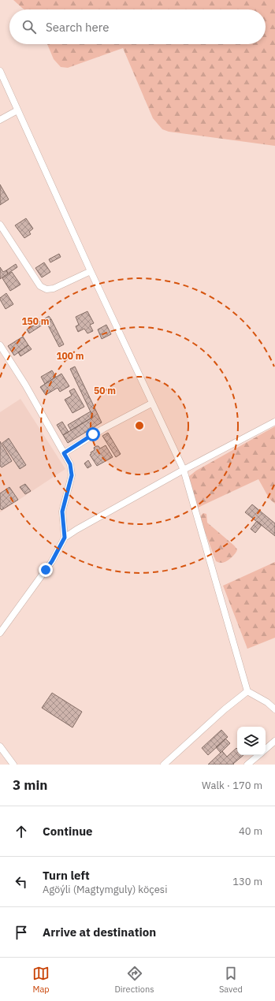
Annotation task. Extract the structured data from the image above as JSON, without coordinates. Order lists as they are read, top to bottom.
{
  "page": {
    "search": "Search here",
    "heading": ["3 min", "Walk · 170 m"],
    "list": [
      ["Continue", "40 m"],
      ["Turn left", "Agöýli (Magtymguly) köçesi", "130 m"],
      "Arrive at destination"
    ],
    "nav": ["Map", "Directions", "Saved"]
  },
  "rings": ["150 m", "100 m", "50 m"]
}
